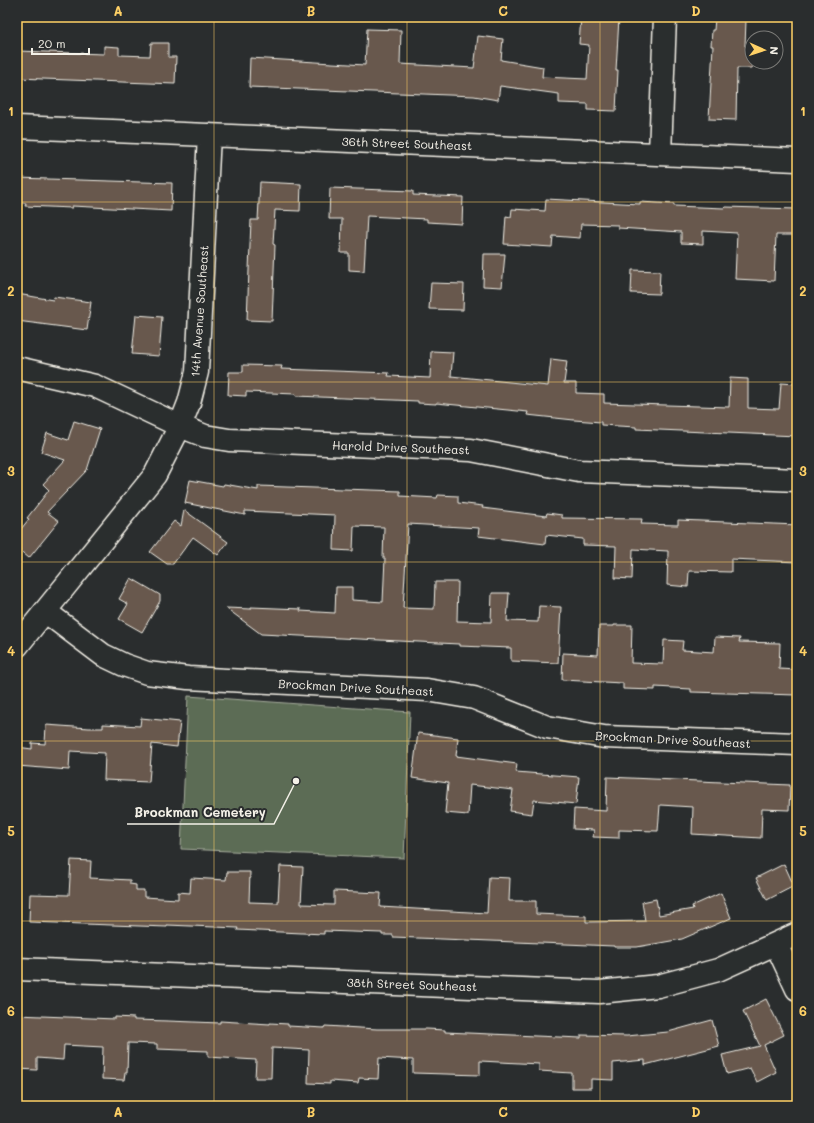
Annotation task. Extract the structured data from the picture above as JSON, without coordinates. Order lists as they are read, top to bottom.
{
  "streets": {
    "street": [
      "36th Street Southeast",
      "14th Avenue Southeast",
      "Harold Drive Southeast",
      "Brockman Drive Southeast",
      "38th Street Southeast"
    ]
  },
  "crossings": [
    ["36th Street Southeast", "14th Avenue Southeast"],
    ["14th Avenue Southeast", "Harold Drive Southeast"],
    ["14th Avenue Southeast", "Brockman Drive Southeast"]
  ],
  "places": ["Brockman Cemetery"],
  "scale_bar": "20 m",
  "north": "right",
  "grid": {
    "columns": [
      "A",
      "B",
      "C",
      "D"
    ],
    "rows": [
      "1",
      "2",
      "3",
      "4",
      "5",
      "6"
    ]
  }
}
